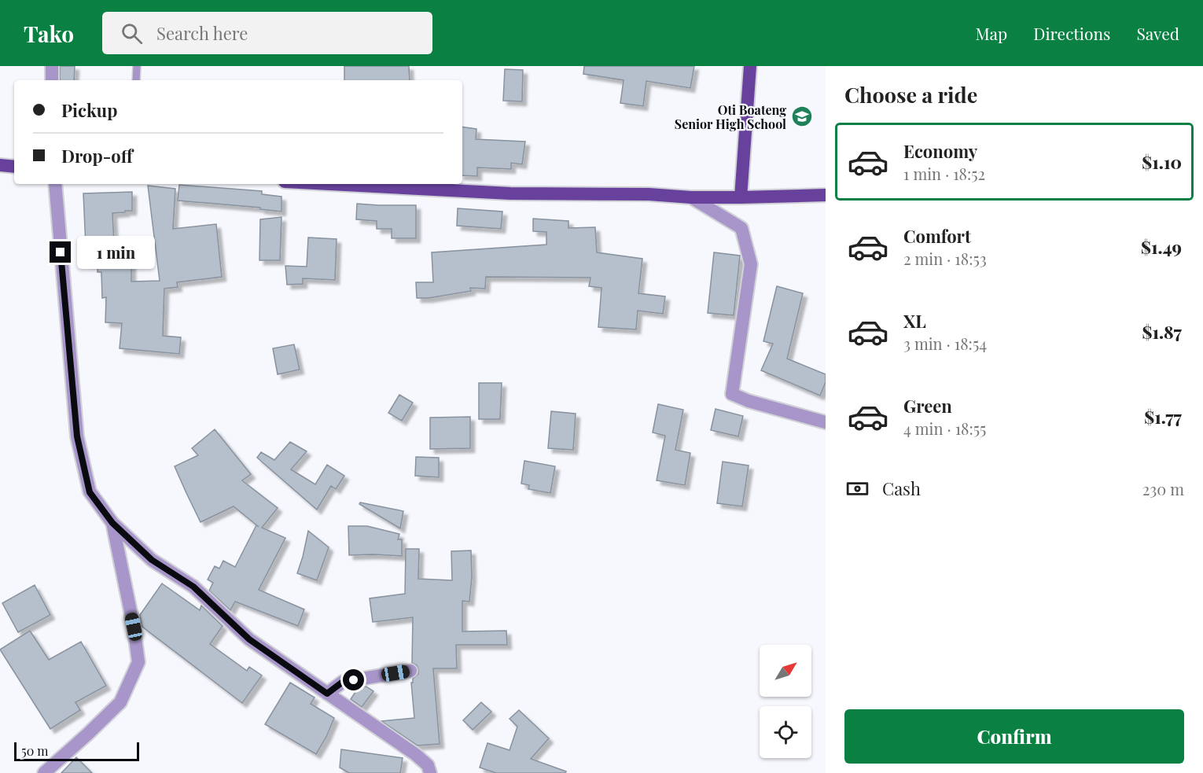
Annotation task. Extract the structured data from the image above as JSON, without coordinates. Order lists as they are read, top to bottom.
{
  "places": {
    "school or university": ["Oti Boateng Senior High School"]
  },
  "scale_bar": "50 m",
  "north": "top right",
  "page": {
    "header": "Tako",
    "search": "Search here",
    "nav": ["Map", "Directions", "Saved"],
    "heading": "Choose a ride",
    "banner": ["Pickup", "Drop-off"],
    "list": [
      {
        "name": "Economy",
        "note": "1 min · 18:52",
        "value": "$1.10"
      },
      {
        "name": "Comfort",
        "note": "2 min · 18:53",
        "value": "$1.49"
      },
      {
        "name": "XL",
        "note": "3 min · 18:54",
        "value": "$1.87"
      },
      {
        "name": "Green",
        "note": "4 min · 18:55",
        "value": "$1.77"
      }
    ],
    "bubble": "1 min",
    "pay": ["Cash", "230 m"],
    "buttons": "Confirm",
    "scale": "50 m"
  }
}
